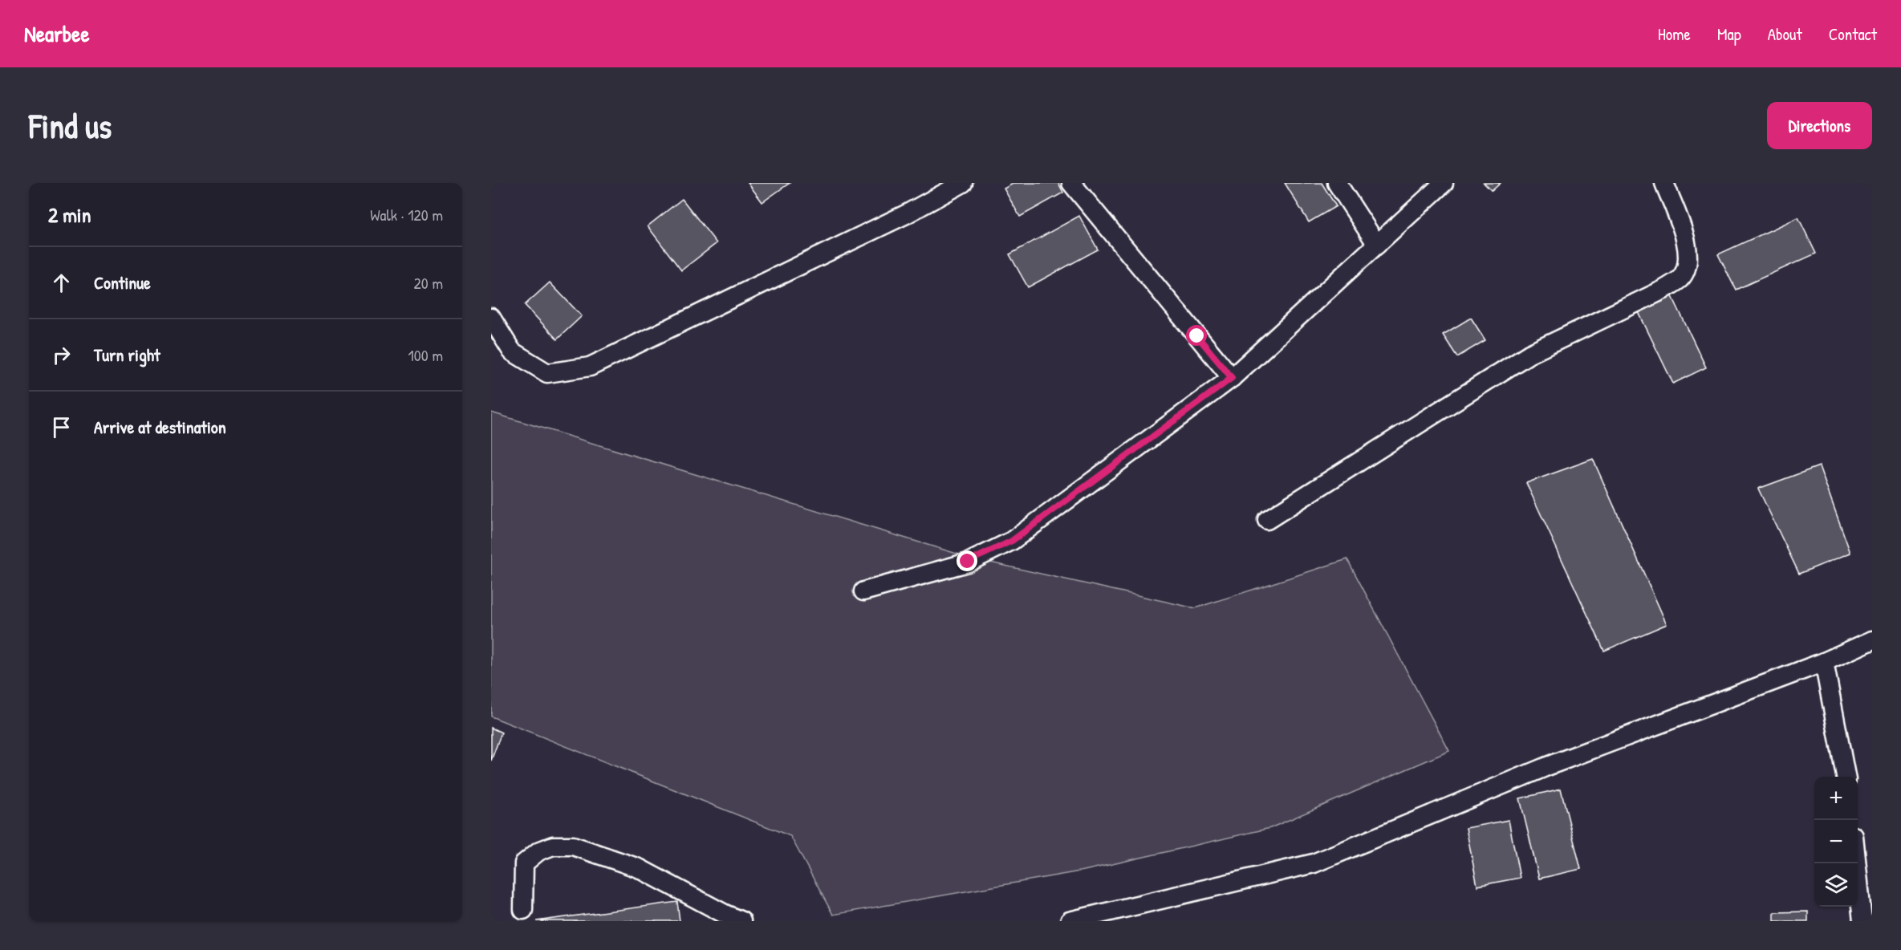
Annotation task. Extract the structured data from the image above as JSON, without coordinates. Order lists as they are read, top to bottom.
{
  "page": {
    "header": "Nearbee",
    "nav": [
      "Home",
      "Map",
      "About",
      "Contact"
    ],
    "buttons": "Directions",
    "title": "Find us",
    "heading": ["2 min", "Walk · 120 m"],
    "list": [
      ["Continue", "20 m"],
      ["Turn right", "100 m"],
      "Arrive at destination"
    ],
    "map_buttons": ["+", "−"]
  }
}
